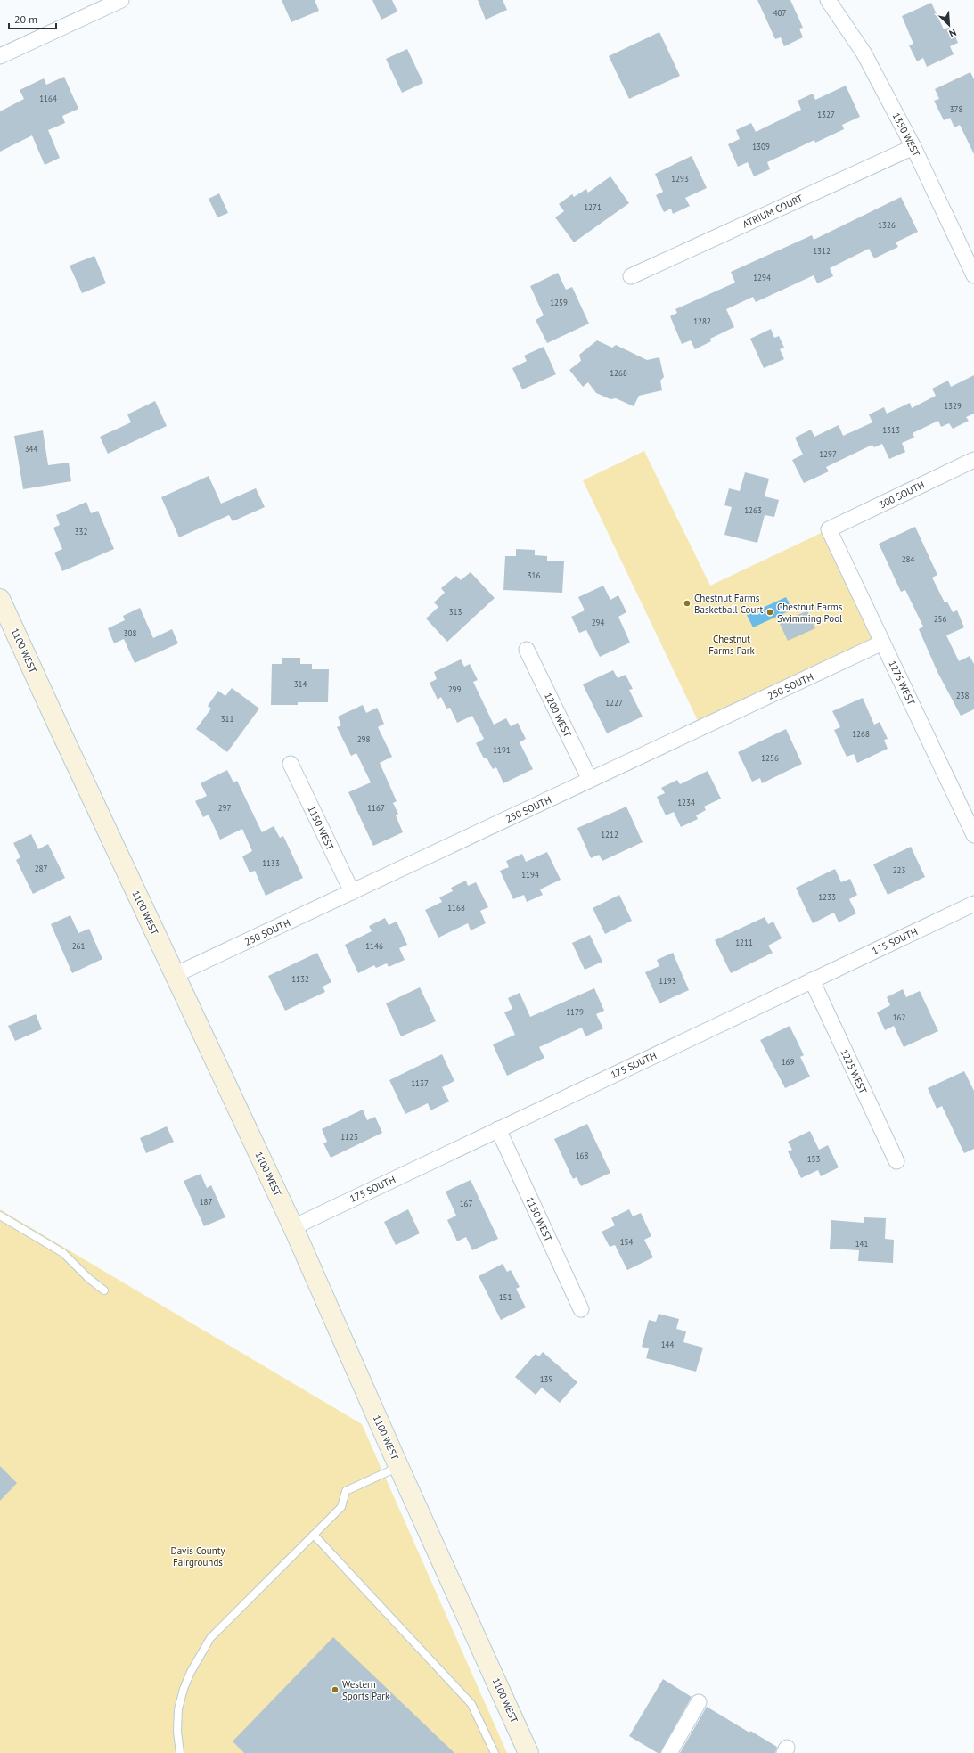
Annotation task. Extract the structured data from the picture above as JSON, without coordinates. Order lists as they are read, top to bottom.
{
  "streets": {
    "street": [
      "1350 WEST",
      "ATRIUM COURT",
      "300 SOUTH",
      "1100 WEST",
      "1275 WEST",
      "250 SOUTH",
      "1200 WEST",
      "1150 WEST",
      "175 SOUTH",
      "1225 WEST"
    ]
  },
  "crossings": [
    ["1350 WEST", "ATRIUM COURT"],
    ["300 SOUTH", "1275 WEST"],
    ["1100 WEST", "250 SOUTH"],
    ["1100 WEST", "175 SOUTH"],
    ["1275 WEST", "250 SOUTH"],
    ["250 SOUTH", "1200 WEST"],
    ["250 SOUTH", "1150 WEST"],
    ["1150 WEST", "175 SOUTH"],
    ["175 SOUTH", "1225 WEST"]
  ],
  "parks": ["Chestnut Farms Park", "Davis County Fairgrounds"],
  "places": ["Chestnut Farms Basketball Court", "Chestnut Farms Swimming Pool", "Western Sports Park"],
  "house_numbers": [
    "407",
    "1164",
    "378",
    "1327",
    "1309",
    "1293",
    "1271",
    "1326",
    "1312",
    "1294",
    "1259",
    "1282",
    "1268",
    "1329",
    "1313",
    "344",
    "1297",
    "1263",
    "332",
    "284",
    "316",
    "313",
    "256",
    "294",
    "308",
    "314",
    "299",
    "238",
    "1227",
    "311",
    "1268",
    "298",
    "1191",
    "1256",
    "1234",
    "297",
    "1167",
    "1212",
    "1133",
    "287",
    "223",
    "1194",
    "1233",
    "1168",
    "1211",
    "261",
    "1146",
    "1132",
    "1193",
    "1179",
    "162",
    "169",
    "1137",
    "1123",
    "168",
    "153",
    "187",
    "167",
    "154",
    "141",
    "151",
    "144",
    "139"
  ],
  "scale_bar": "20 m",
  "north": "bottom right"
}
